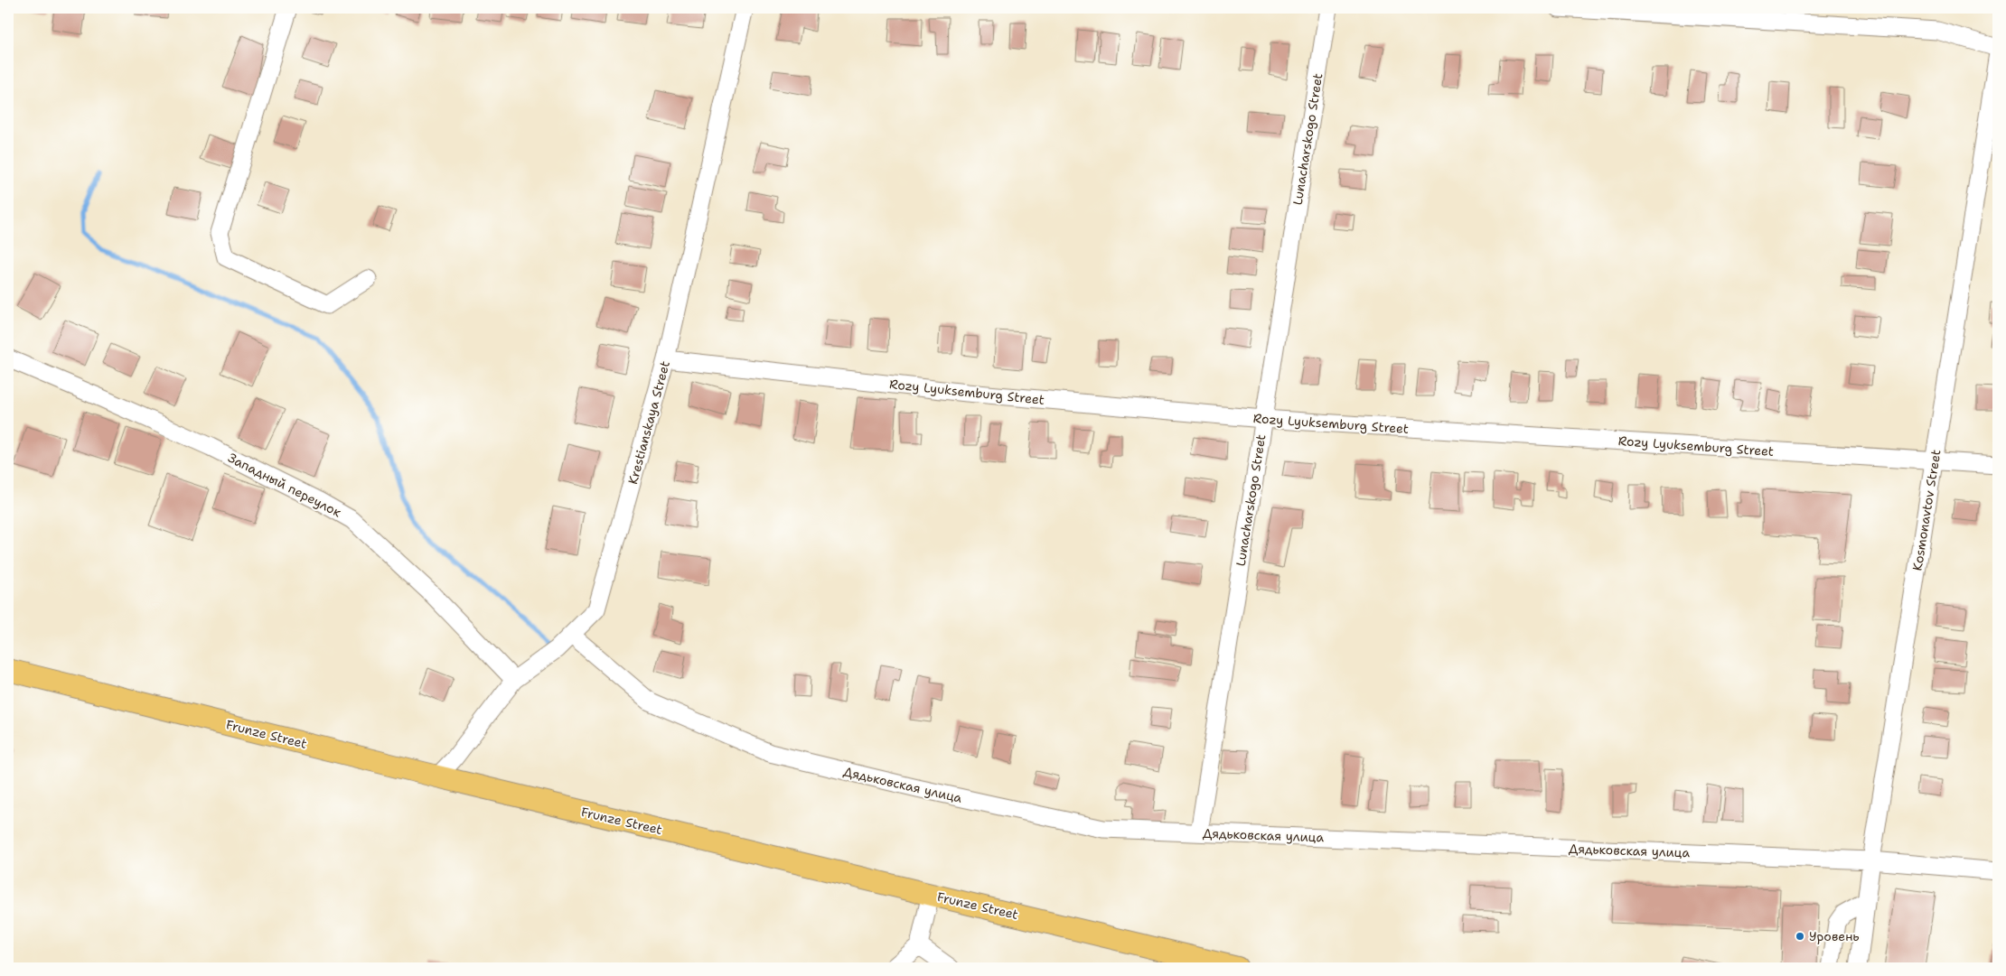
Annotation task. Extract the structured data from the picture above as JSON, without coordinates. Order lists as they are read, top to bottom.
{
  "streets": {
    "main road": ["Frunze Street"],
    "street": [
      "Lunacharskogo Street",
      "Rozy Lyuksemburg Street",
      "Krestianskaya Street",
      "Западный переулок",
      "Kosmonavtov Street",
      "Дядьковская улица"
    ]
  },
  "crossings": [
    ["Lunacharskogo Street", "Rozy Lyuksemburg Street"],
    ["Lunacharskogo Street", "Дядьковская улица"],
    ["Rozy Lyuksemburg Street", "Krestianskaya Street"],
    ["Rozy Lyuksemburg Street", "Kosmonavtov Street"],
    ["Krestianskaya Street", "Западный переулок"],
    ["Krestianskaya Street", "Frunze Street"],
    ["Krestianskaya Street", "Дядьковская улица"],
    ["Kosmonavtov Street", "Дядьковская улица"]
  ],
  "places": ["Уровень"]
}
